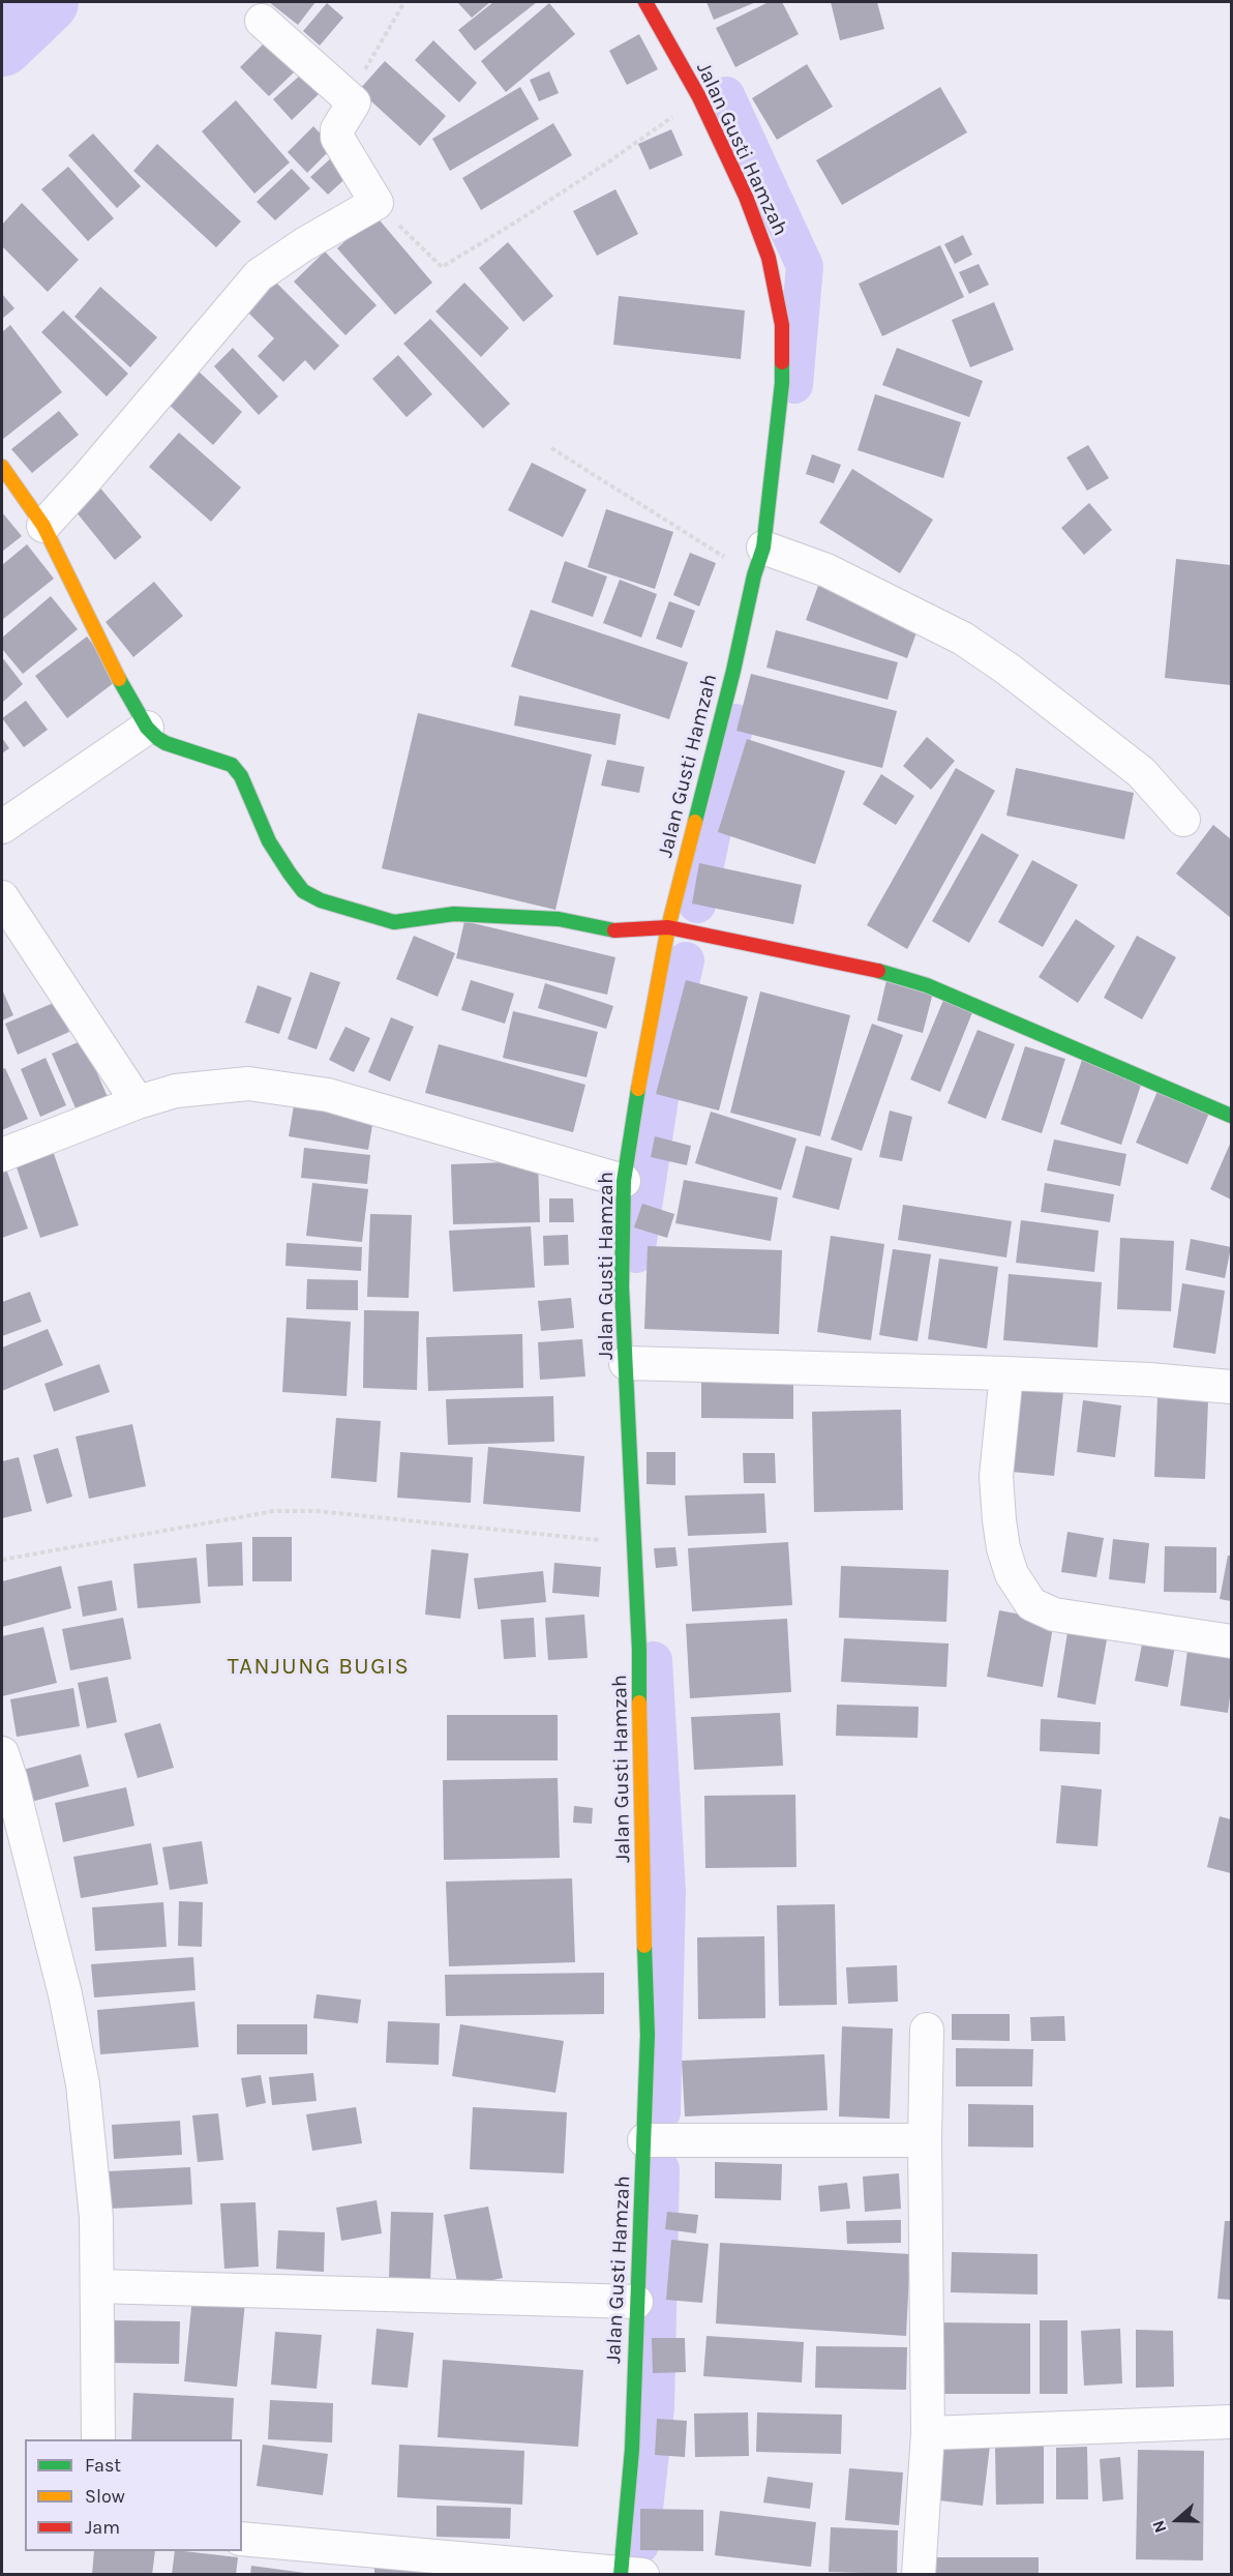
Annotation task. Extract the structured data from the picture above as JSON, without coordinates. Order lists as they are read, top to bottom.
{
  "streets": {
    "street": ["Jalan Gusti Hamzah"]
  },
  "districts": ["TANJUNG BUGIS"],
  "legend": ["Fast", "Slow", "Jam"],
  "north": "left"
}
